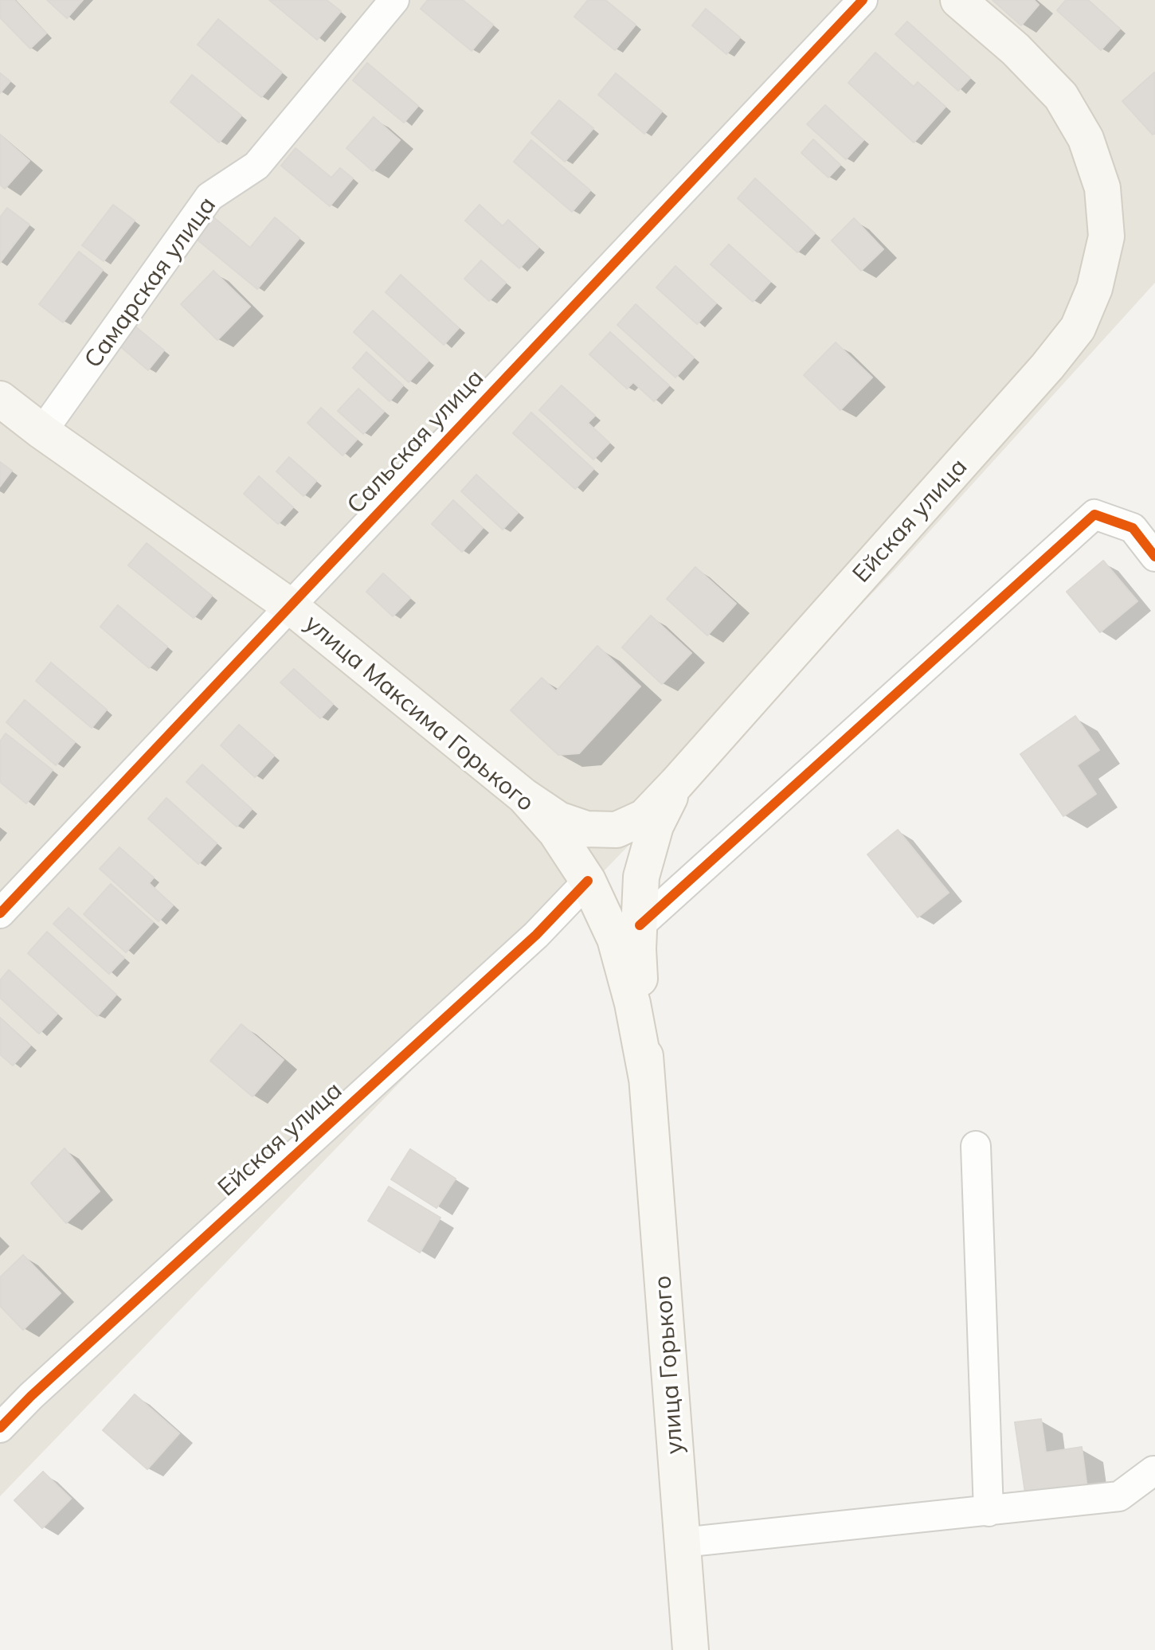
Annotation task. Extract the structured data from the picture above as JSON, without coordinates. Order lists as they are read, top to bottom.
{
  "streets": {
    "main road": ["Ейская улица", "улица Максима Горького", "улица Горького"],
    "street": ["Самарская улица", "Сальская улица"]
  },
  "crossings": [
    ["Самарская улица", "улица Максима Горького"],
    ["Сальская улица", "улица Максима Горького"],
    ["Ейская улица", "улица Максима Горького"],
    ["улица Максима Горького", "улица Горького"]
  ]
}
